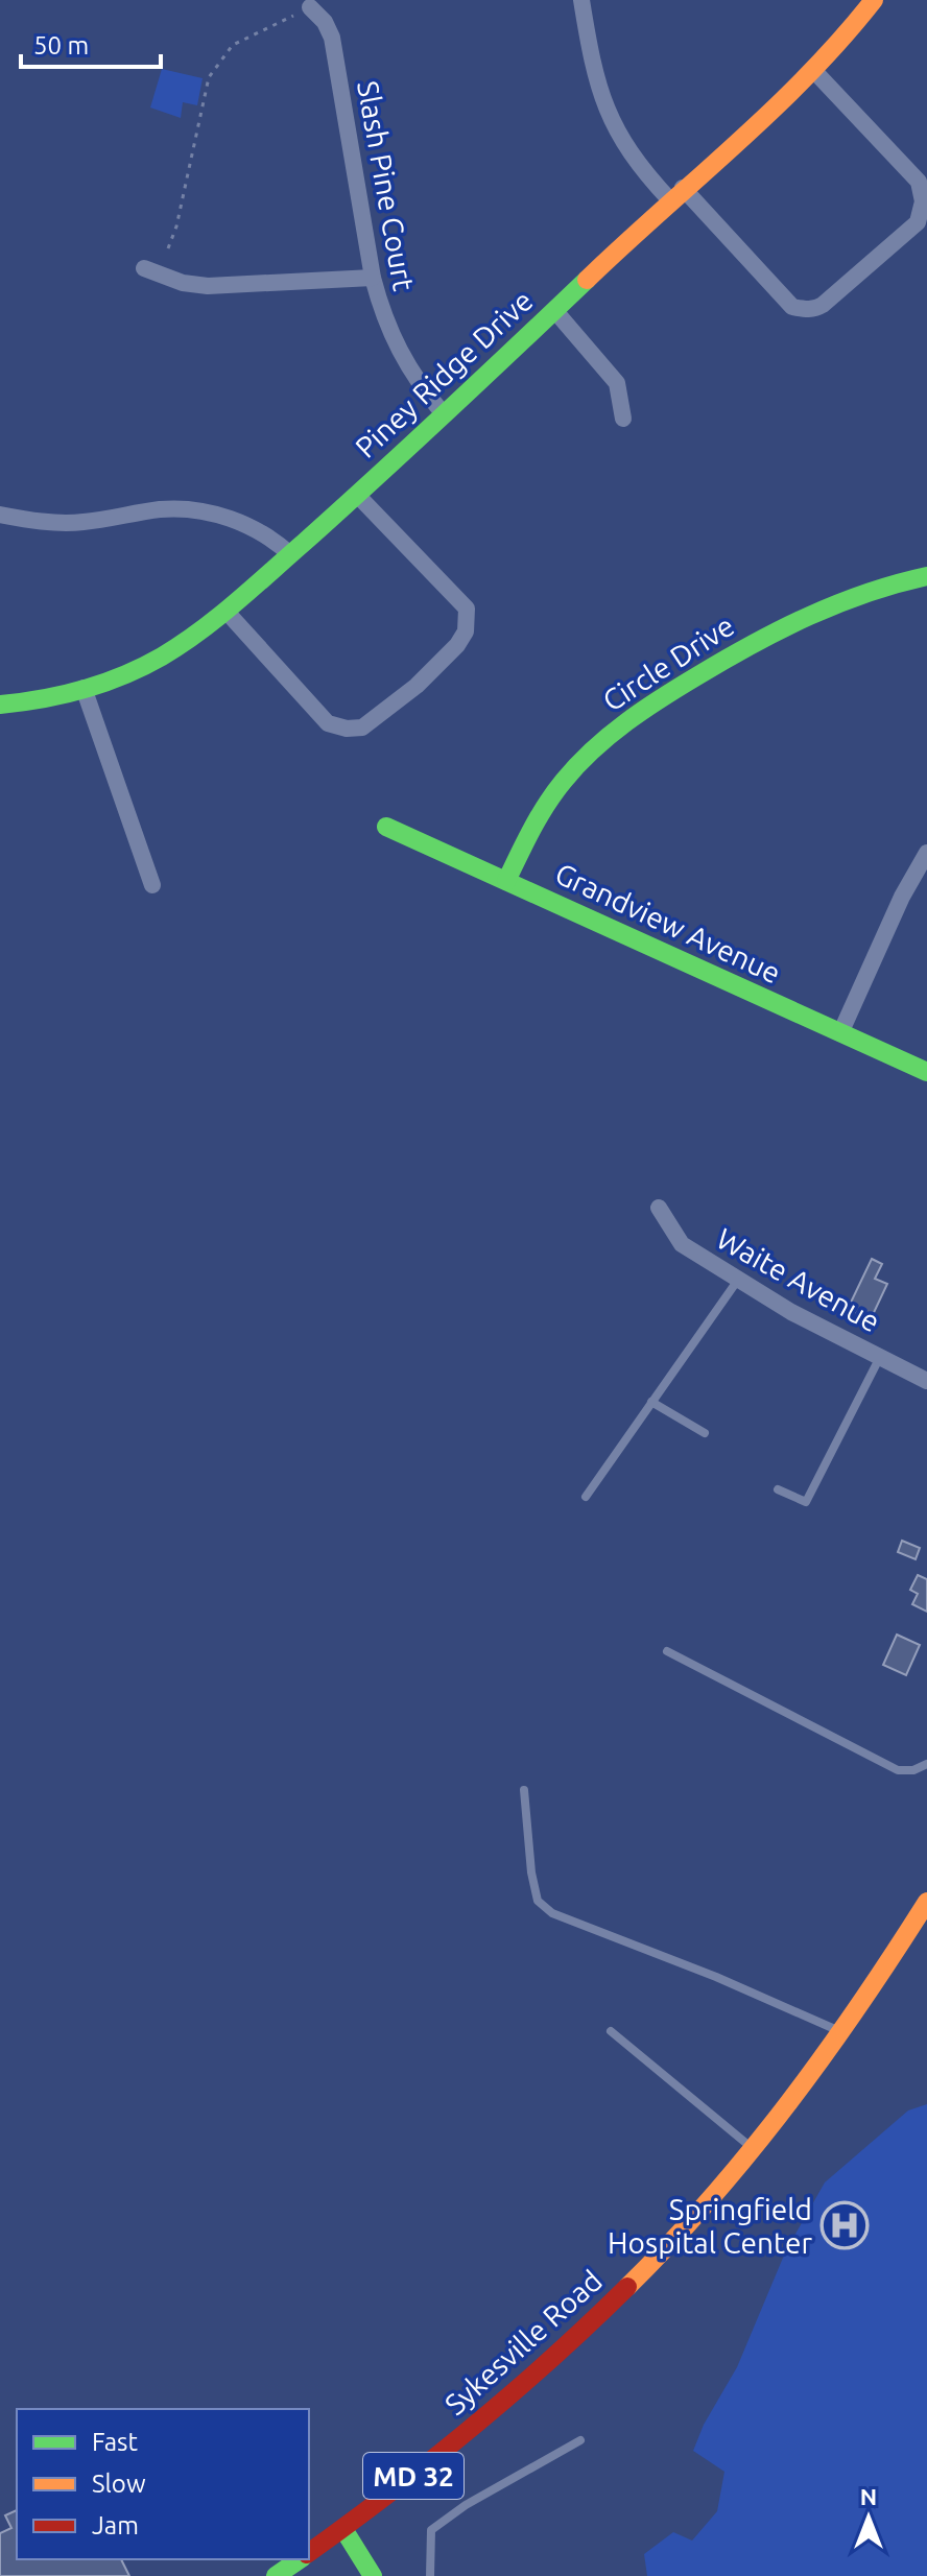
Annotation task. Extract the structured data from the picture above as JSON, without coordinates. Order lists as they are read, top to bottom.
{
  "streets": {
    "street": [
      "Slash Pine Court",
      "Piney Ridge Drive",
      "Circle Drive",
      "Grandview Avenue",
      "Waite Avenue",
      "Sykesville Road",
      "MD 32"
    ]
  },
  "crossings": [
    ["Slash Pine Court", "Piney Ridge Drive"],
    ["Circle Drive", "Grandview Avenue"]
  ],
  "places": {
    "hospital": ["Springfield Hospital Center"]
  },
  "legend": ["Fast", "Slow", "Jam"],
  "scale_bar": "50 m",
  "north": "top"
}
